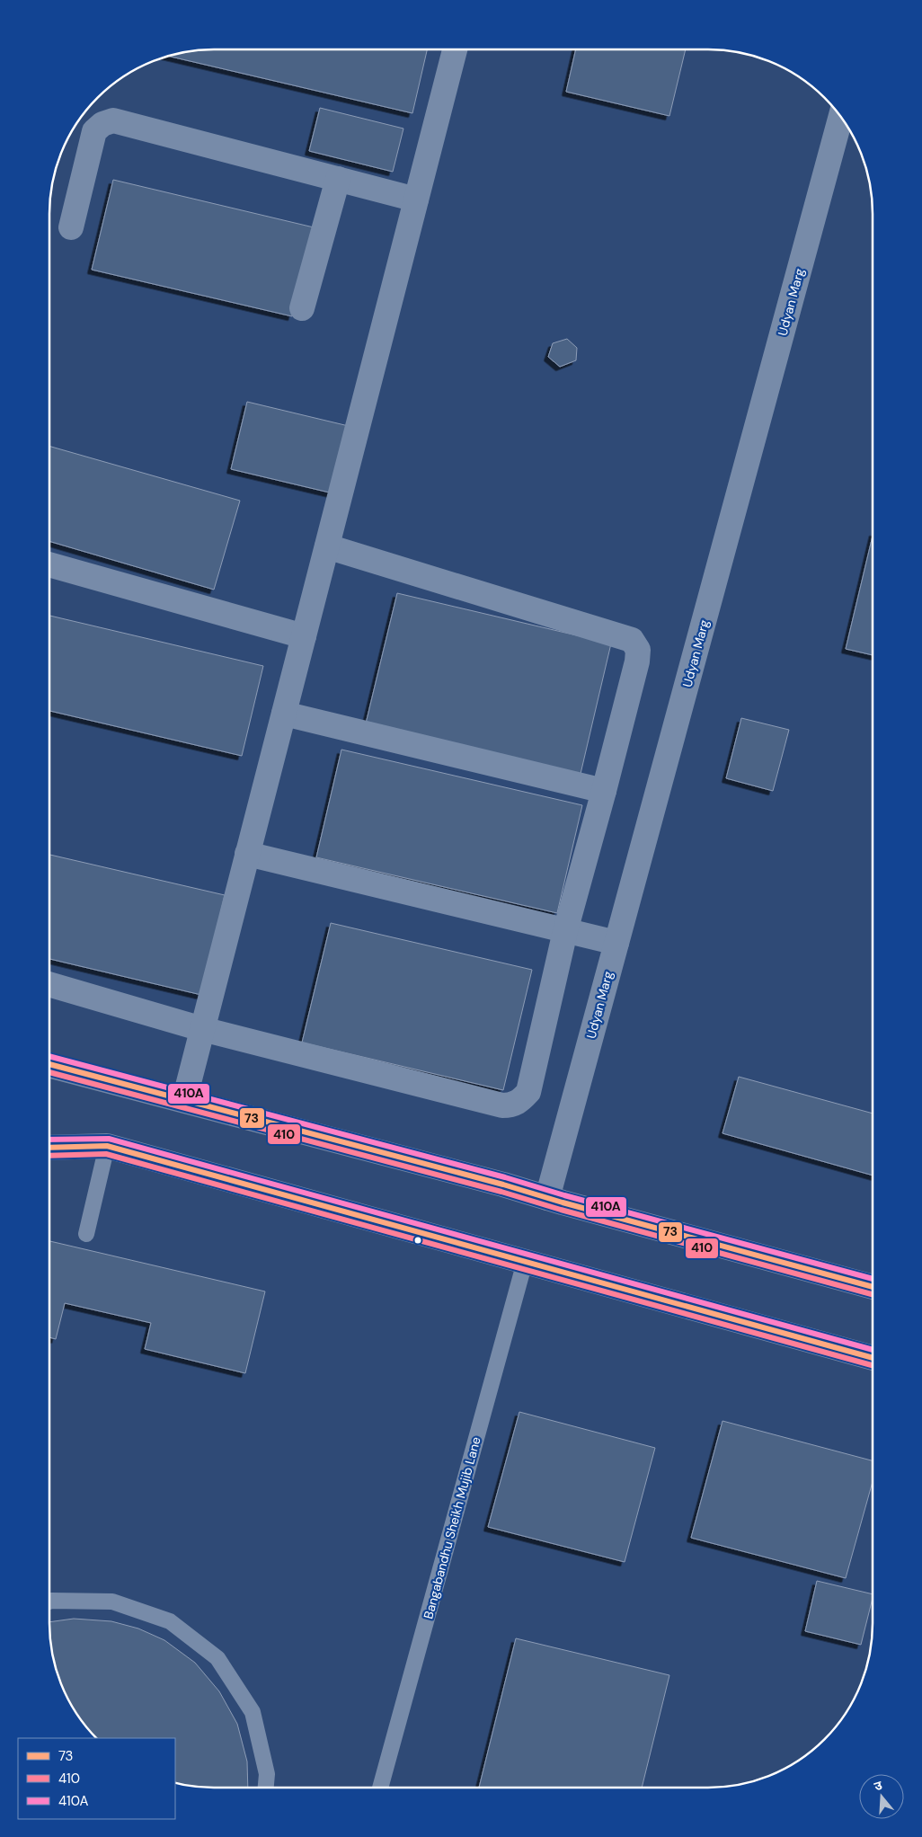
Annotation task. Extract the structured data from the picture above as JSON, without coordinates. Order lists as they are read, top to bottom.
{
  "streets": {
    "street": ["Udyan Marg"],
    "lane": ["Bangabandhu Sheikh Mujib Lane"]
  },
  "lines": ["transit line 410A", "transit line 73", "transit line 410"],
  "legend": ["73", "410", "410A"],
  "north": "top"
}
